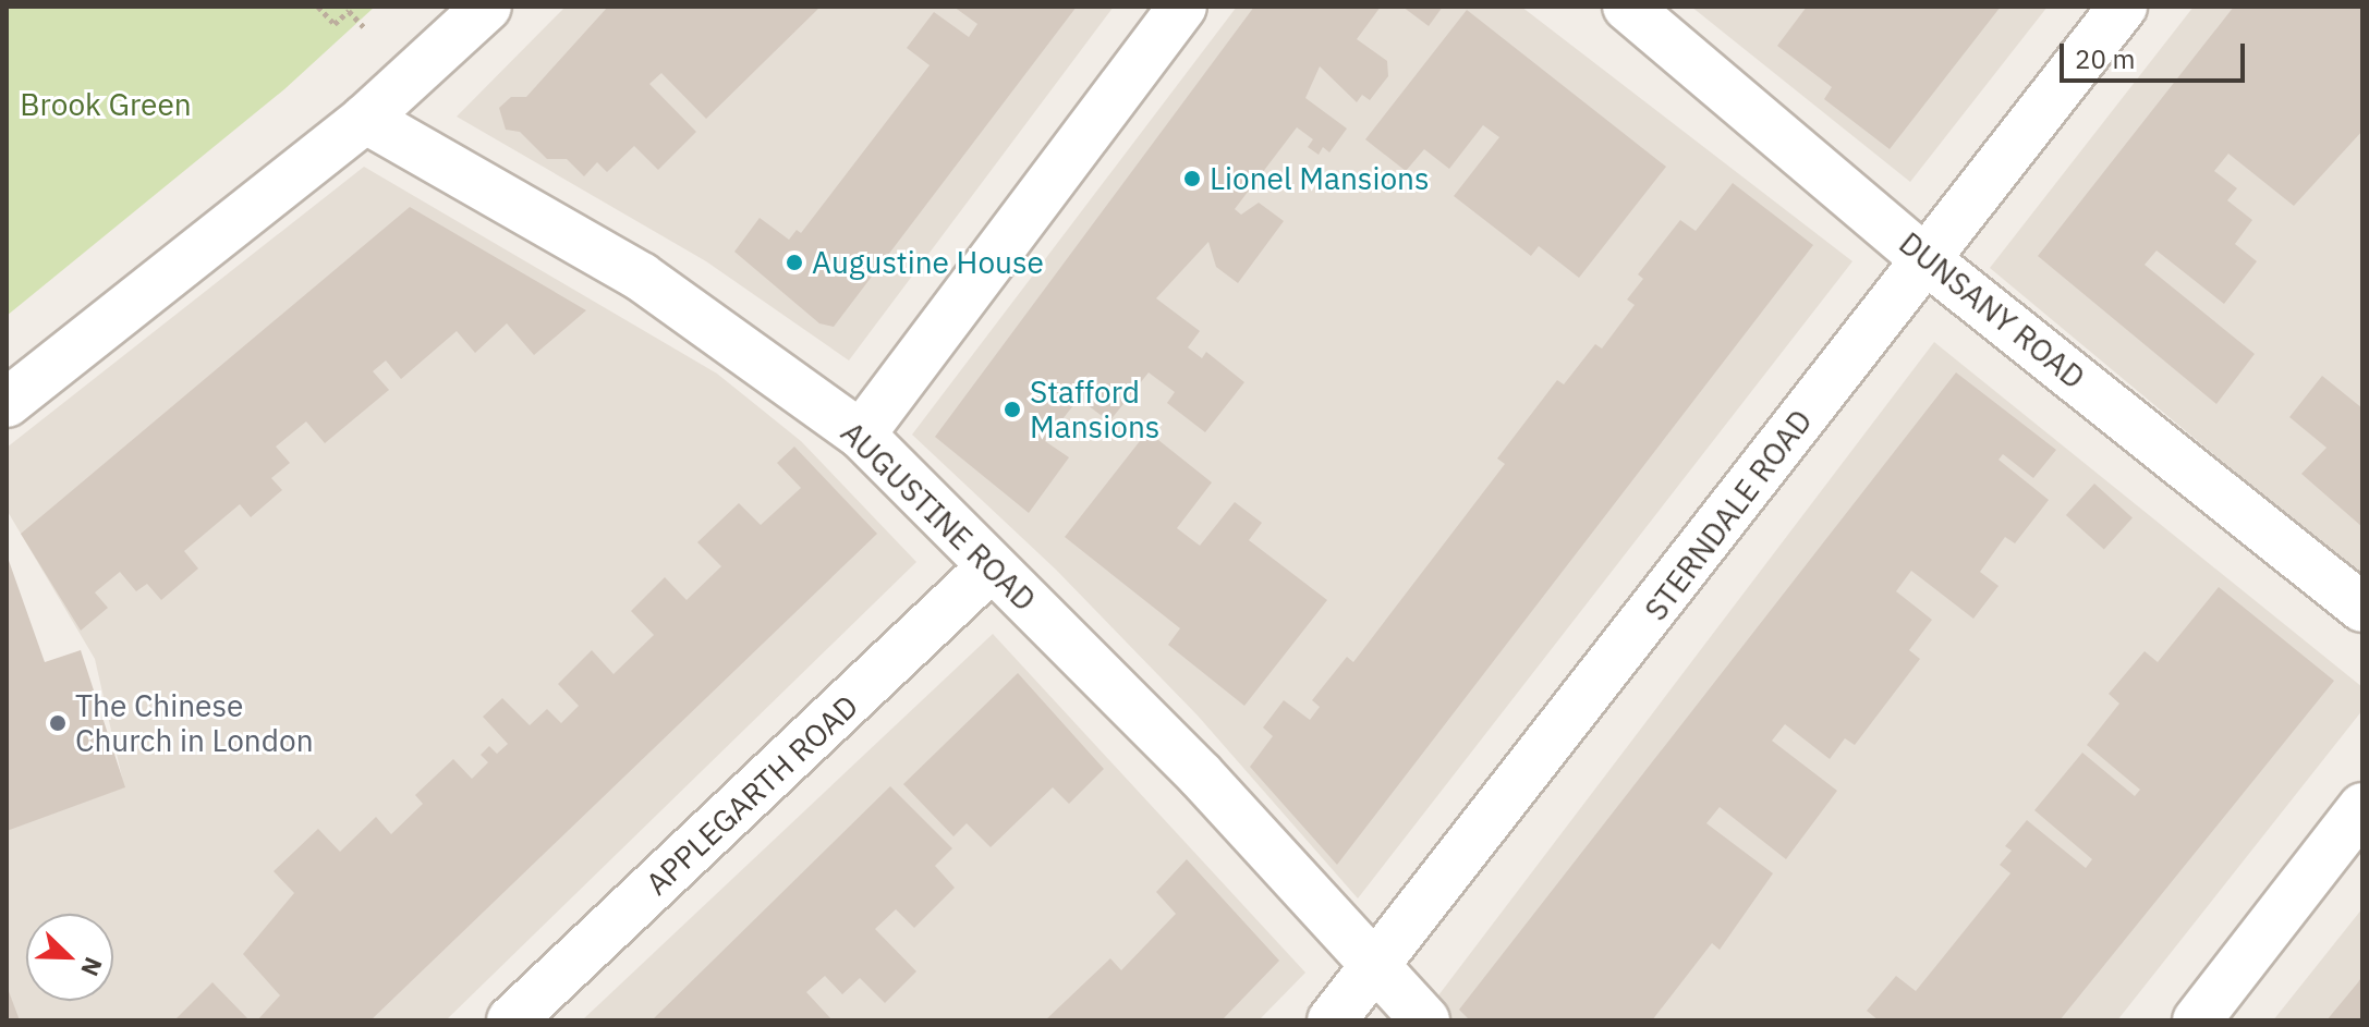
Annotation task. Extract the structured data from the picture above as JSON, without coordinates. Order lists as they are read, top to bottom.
{
  "streets": {
    "street": [
      "DUNSANY ROAD",
      "STERNDALE ROAD",
      "AUGUSTINE ROAD",
      "APPLEGARTH ROAD"
    ]
  },
  "crossings": [
    ["DUNSANY ROAD", "STERNDALE ROAD"],
    ["STERNDALE ROAD", "AUGUSTINE ROAD"],
    ["AUGUSTINE ROAD", "APPLEGARTH ROAD"]
  ],
  "parks": ["Brook Green"],
  "places": [
    "Lionel Mansions",
    "Augustine House",
    "Stafford Mansions",
    "The Chinese Church in London"
  ],
  "scale_bar": "20 m",
  "north": "bottom right"
}
